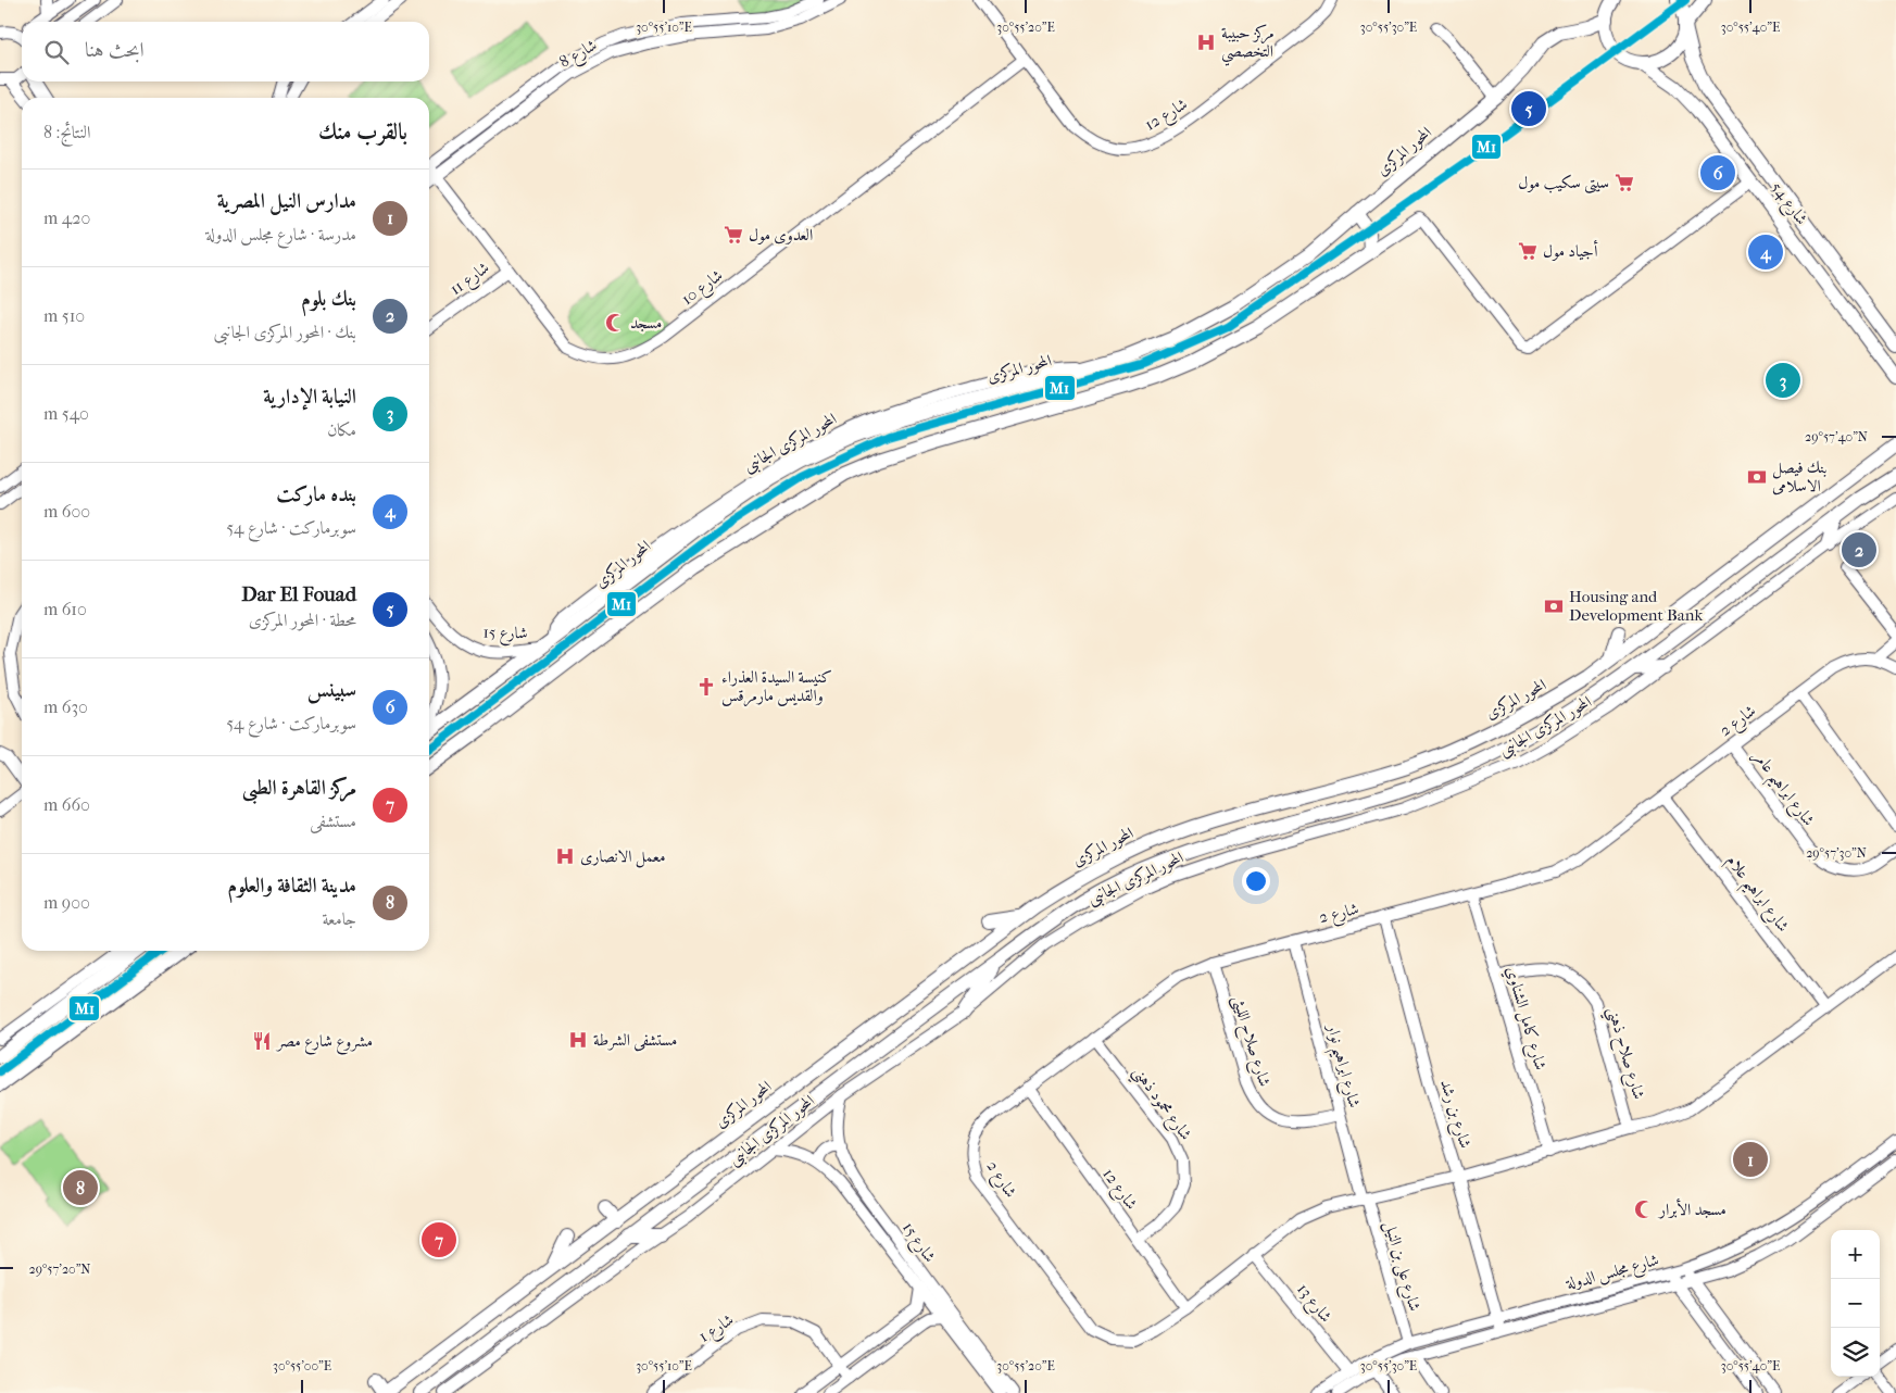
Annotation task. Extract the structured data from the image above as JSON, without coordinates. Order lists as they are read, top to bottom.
{
  "streets": {
    "main road": ["المحور المركزى", "شارع 54"],
    "street": [
      "شارع 8",
      "شارع 12",
      "شارع 11",
      "شارع 10",
      "المحور المركزى الجانبى",
      "شارع 15",
      "شارع 2",
      "شارع ابراهيم عامر",
      "شارع ابراهيم علام",
      "شارع كامل الشناوي",
      "شارع صلاح الليثى",
      "شارع صلاح ذهني",
      "شارع ابراهيم نوار",
      "شارع محمود ذهني",
      "شارع بن رشد",
      "شارع على بن النيل",
      "شارع مجلس الدولة",
      "شارع 13",
      "شارع 1"
    ]
  },
  "crossings": [
    ["شارع 8", "شارع 10"],
    ["شارع 12", "شارع 10"],
    ["شارع 12", "شارع 2"],
    ["شارع 12", "شارع محمود ذهني"],
    ["المحور المركزى", "شارع 54"],
    ["المحور المركزى", "شارع 15"],
    ["شارع 11", "شارع 10"],
    ["المحور المركزى الجانبى", "شارع 15"],
    ["شارع 2", "شارع ابراهيم عامر"],
    ["شارع 2", "شارع ابراهيم علام"],
    ["شارع 2", "شارع كامل الشناوي"],
    ["شارع 2", "شارع صلاح الليثى"],
    ["شارع 2", "شارع صلاح ذهني"],
    ["شارع 2", "شارع ابراهيم نوار"],
    ["شارع 2", "شارع محمود ذهني"],
    ["شارع 2", "شارع بن رشد"],
    ["شارع 2", "شارع على بن النيل"],
    ["شارع 2", "شارع 13"],
    ["شارع كامل الشناوي", "شارع صلاح ذهني"],
    ["شارع صلاح الليثى", "شارع ابراهيم نوار"],
    ["شارع ابراهيم نوار", "شارع على بن النيل"],
    ["شارع بن رشد", "شارع مجلس الدولة"],
    ["شارع على بن النيل", "شارع مجلس الدولة"],
    ["شارع مجلس الدولة", "شارع 13"]
  ],
  "places": {
    "hospital": ["مركز حبيبة التخصصي", "معمل الانصارى", "مستشفى الشرطة"],
    "supermarket": ["سيتى سكيب مول", "العدوى مول", "أجياد مول"],
    "mosque": ["مسجد", "مسجد الأبرار"],
    "bank": ["بنك فيصل الاسلامى", "Housing and Development Bank"],
    "church": ["كنيسة السيدة العذراء والقديس مارمرقس"],
    "restaurant": ["مشروع شارع مصر"]
  },
  "lines": ["transit line M1"],
  "page": {
    "search": "ابحث هنا",
    "pins": [
      "5",
      "6",
      "4",
      "3",
      "2",
      "1",
      "8",
      "7"
    ],
    "heading": ["بالقرب منك", "النتائج: 8"],
    "list": [
      {
        "mark": "1",
        "name": "مدارس النيل المصرية",
        "note": "مدرسة · شارع مجلس الدولة",
        "value": "420 m"
      },
      {
        "mark": "2",
        "name": "بنك بلوم",
        "note": "بنك · المحور المركزى الجانبى",
        "value": "510 m"
      },
      {
        "mark": "3",
        "name": "النيابة الإدارية",
        "note": "مكان",
        "value": "540 m"
      },
      {
        "mark": "4",
        "name": "بنده ماركت",
        "note": "سوبرماركت · شارع 54",
        "value": "600 m"
      },
      {
        "mark": "5",
        "name": "Dar El Fouad",
        "note": "محطة · المحور المركزى",
        "value": "610 m"
      },
      {
        "mark": "6",
        "name": "سبينس",
        "note": "سوبرماركت · شارع 54",
        "value": "630 m"
      },
      {
        "mark": "7",
        "name": "مركز القاهرة الطبى",
        "note": "مستشفى",
        "value": "660 m"
      },
      {
        "mark": "8",
        "name": "مدينة الثقافة والعلوم",
        "note": "جامعة",
        "value": "900 m"
      }
    ],
    "map_buttons": ["+", "−"]
  },
  "coordinates": [
    "30°55'10\"E",
    "30°55'20\"E",
    "30°55'30\"E",
    "30°55'40\"E",
    "29°57'40\"N",
    "29°57'30\"N",
    "29°57'20\"N",
    "30°55'00\"E"
  ]
}
